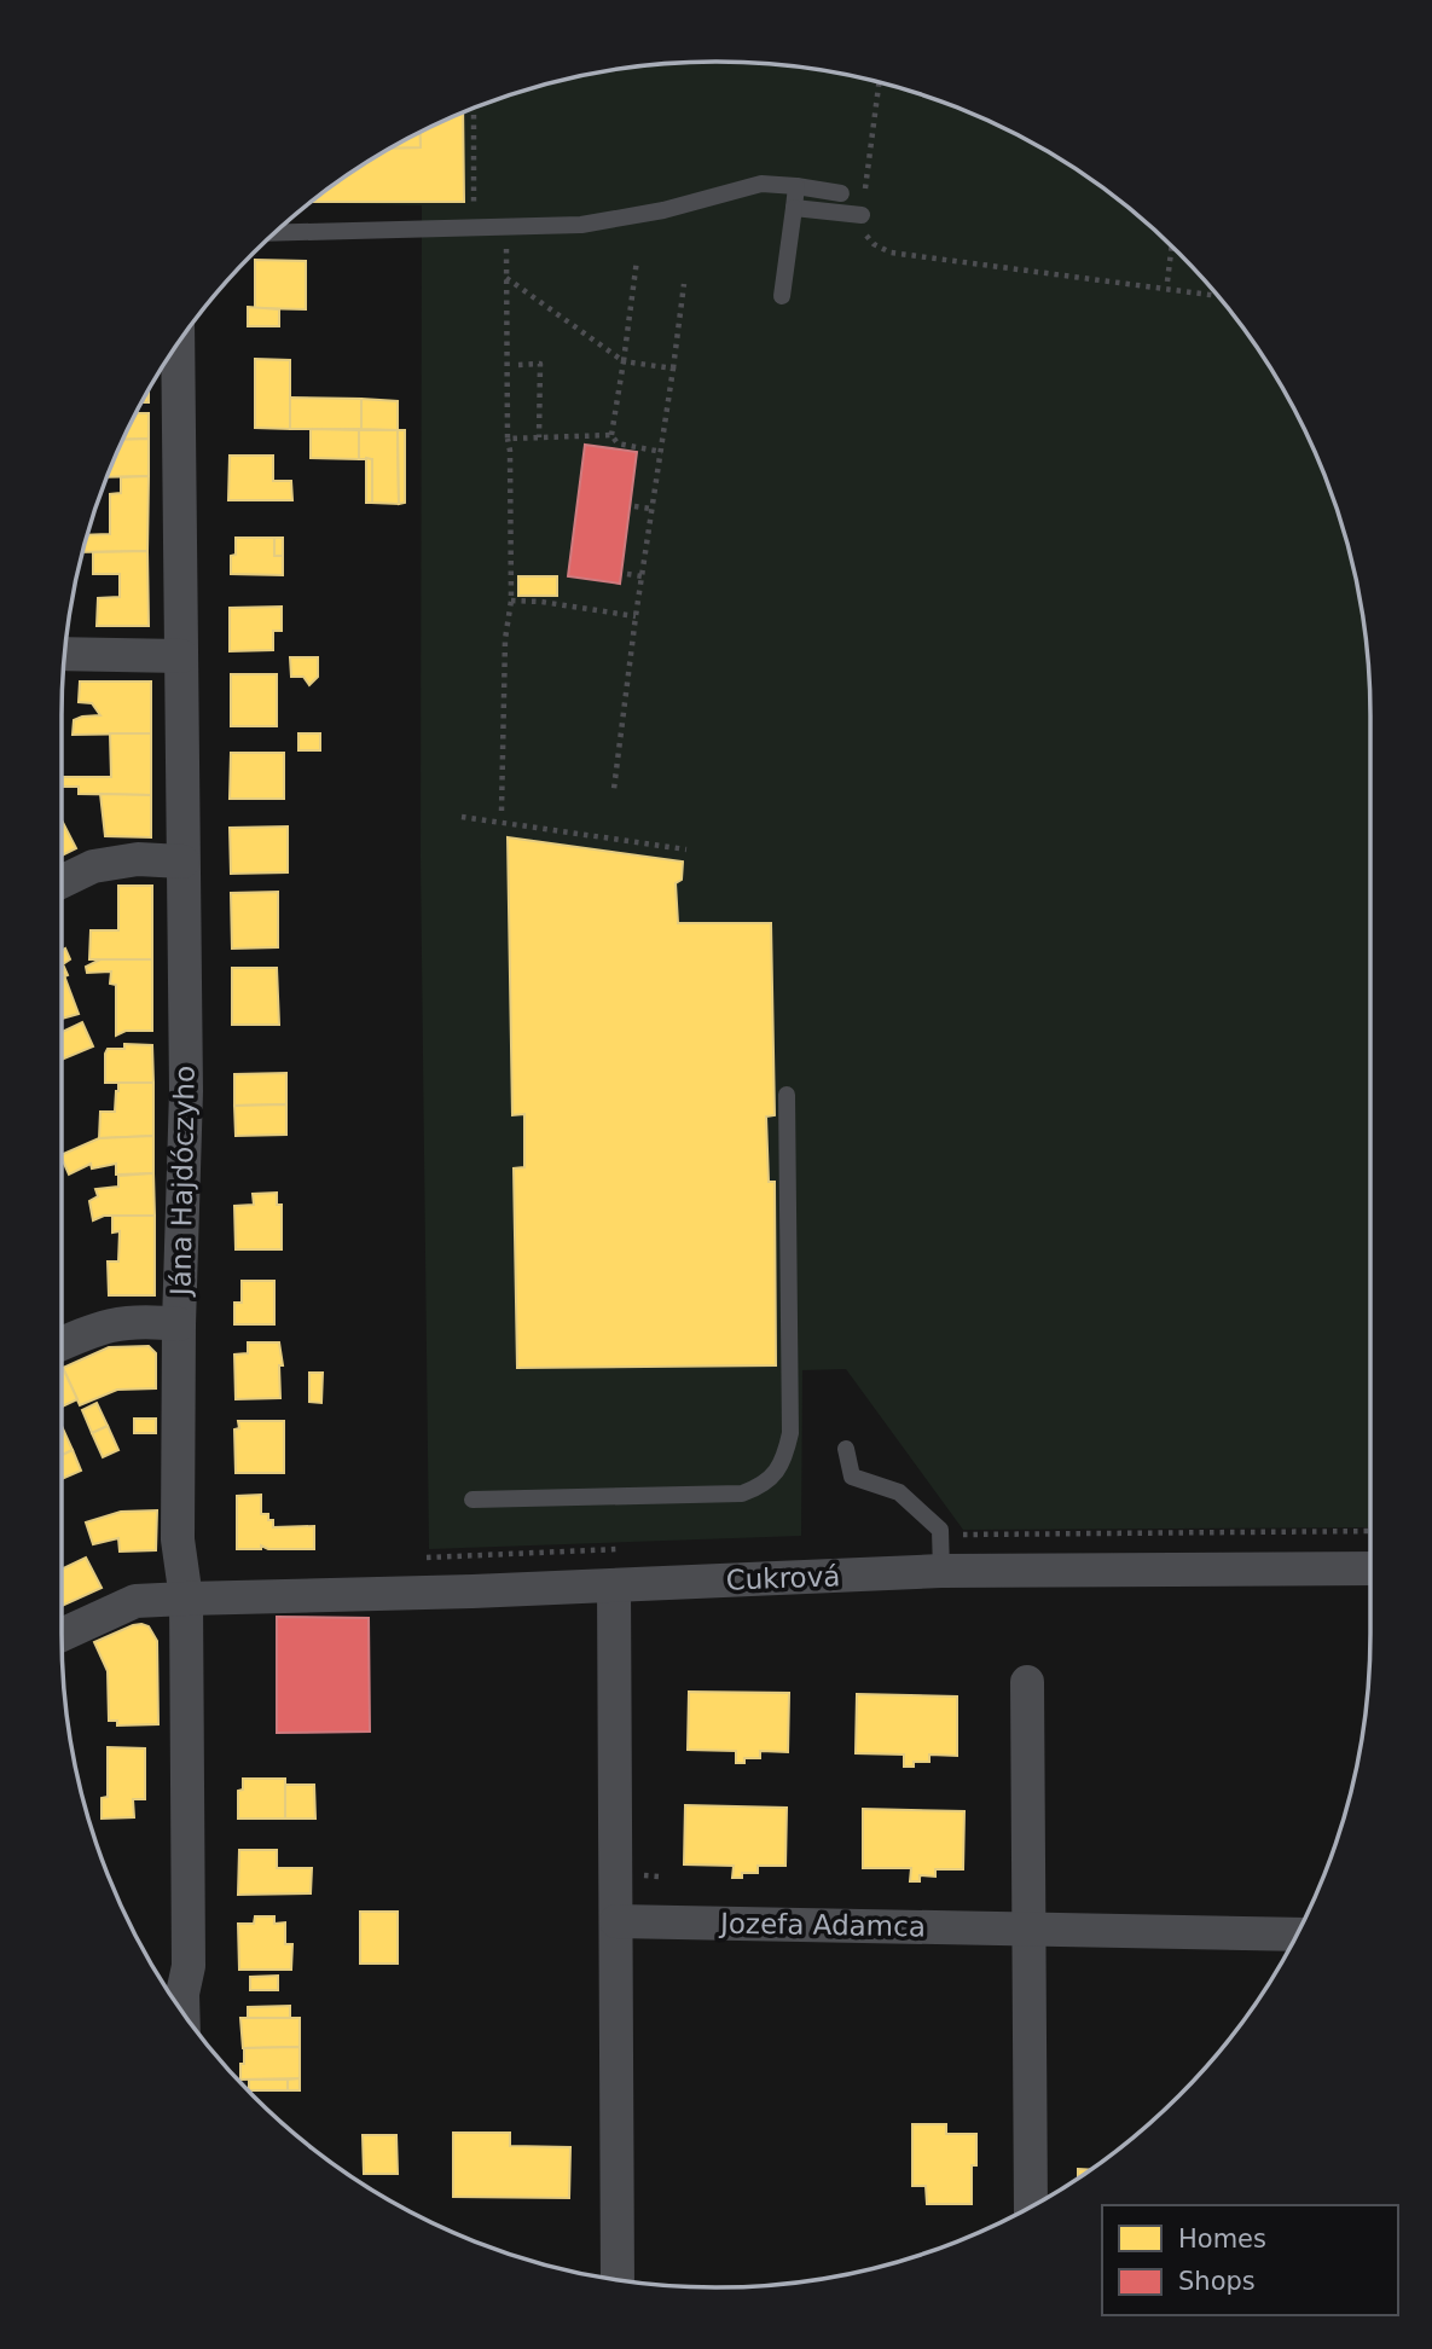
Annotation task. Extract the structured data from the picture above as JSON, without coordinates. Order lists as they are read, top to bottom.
{
  "streets": {
    "street": ["Jána Hajdóczyho", "Cukrová", "Jozefa Adamca"]
  },
  "crossings": [
    ["Jána Hajdóczyho", "Cukrová"]
  ],
  "legend": ["Homes", "Shops"]
}
